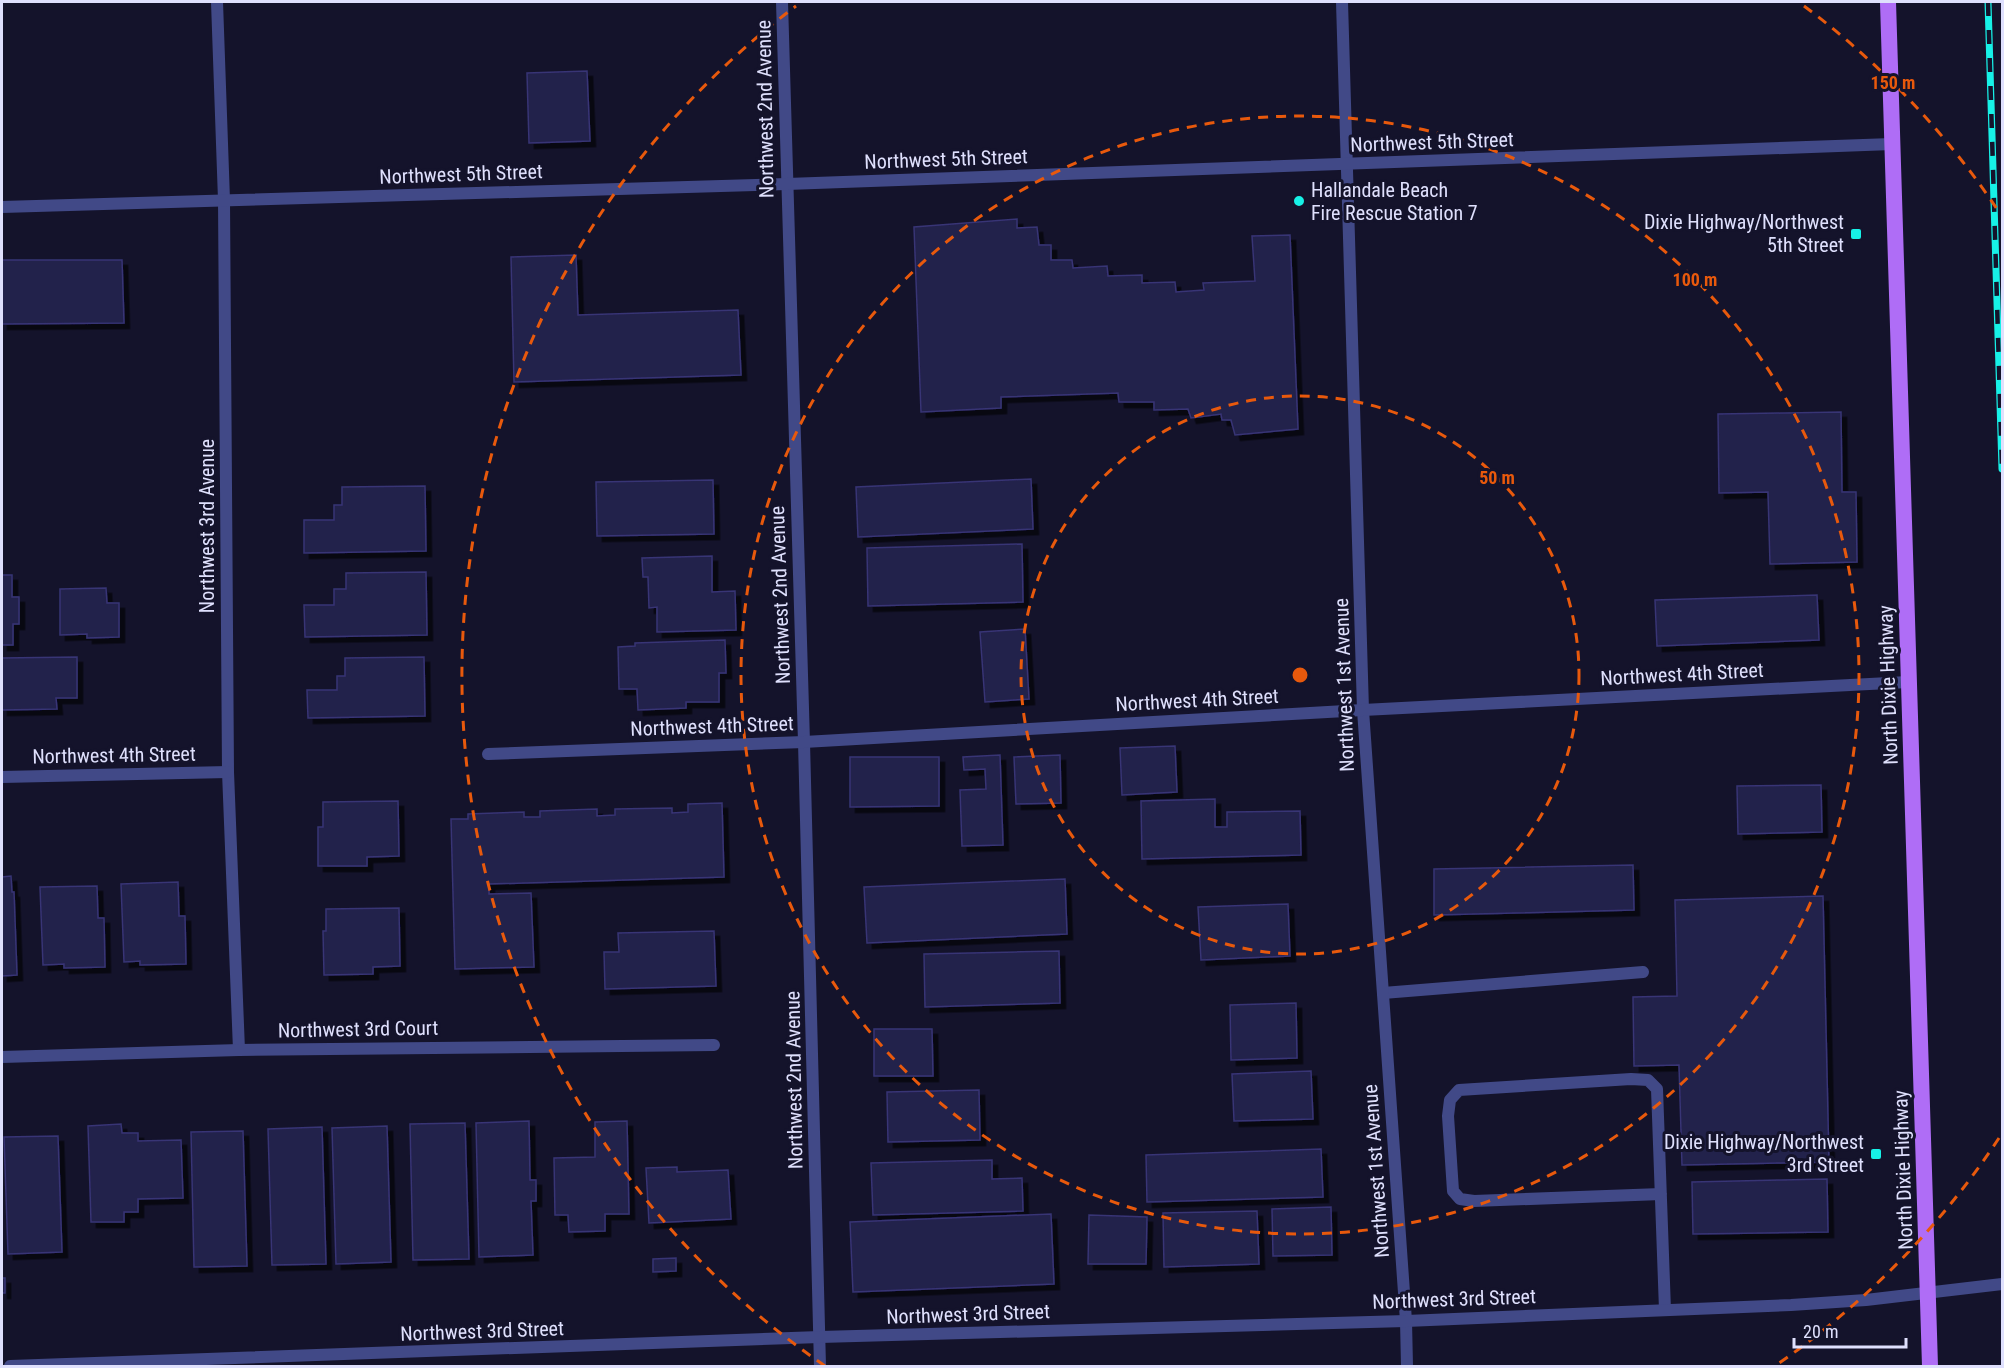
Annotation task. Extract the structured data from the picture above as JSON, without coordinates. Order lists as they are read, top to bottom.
{
  "streets": {
    "main road": ["North Dixie Highway"],
    "street": [
      "Northwest 2nd Avenue",
      "Northwest 5th Street",
      "Northwest 3rd Avenue",
      "Northwest 4th Street",
      "Northwest 1st Avenue",
      "Northwest 3rd Court",
      "Northwest 3rd Street"
    ]
  },
  "crossings": [
    ["Northwest 2nd Avenue", "Northwest 5th Street"],
    ["Northwest 2nd Avenue", "Northwest 4th Street"],
    ["Northwest 2nd Avenue", "Northwest 3rd Street"],
    ["Northwest 5th Street", "Northwest 3rd Avenue"],
    ["Northwest 5th Street", "Northwest 1st Avenue"],
    ["Northwest 5th Street", "North Dixie Highway"],
    ["Northwest 3rd Avenue", "Northwest 4th Street"],
    ["Northwest 3rd Avenue", "Northwest 3rd Court"],
    ["Northwest 4th Street", "Northwest 1st Avenue"],
    ["Northwest 4th Street", "North Dixie Highway"],
    ["Northwest 1st Avenue", "Northwest 3rd Street"],
    ["North Dixie Highway", "Northwest 3rd Street"]
  ],
  "places": {
    "other": ["Hallandale Beach Fire Rescue Station 7"],
    "transit": ["Dixie Highway/Northwest 5th Street", "Dixie Highway/Northwest 3rd Street"]
  },
  "scale_bar": "20 m",
  "rings": ["150 m", "100 m", "50 m"]
}
